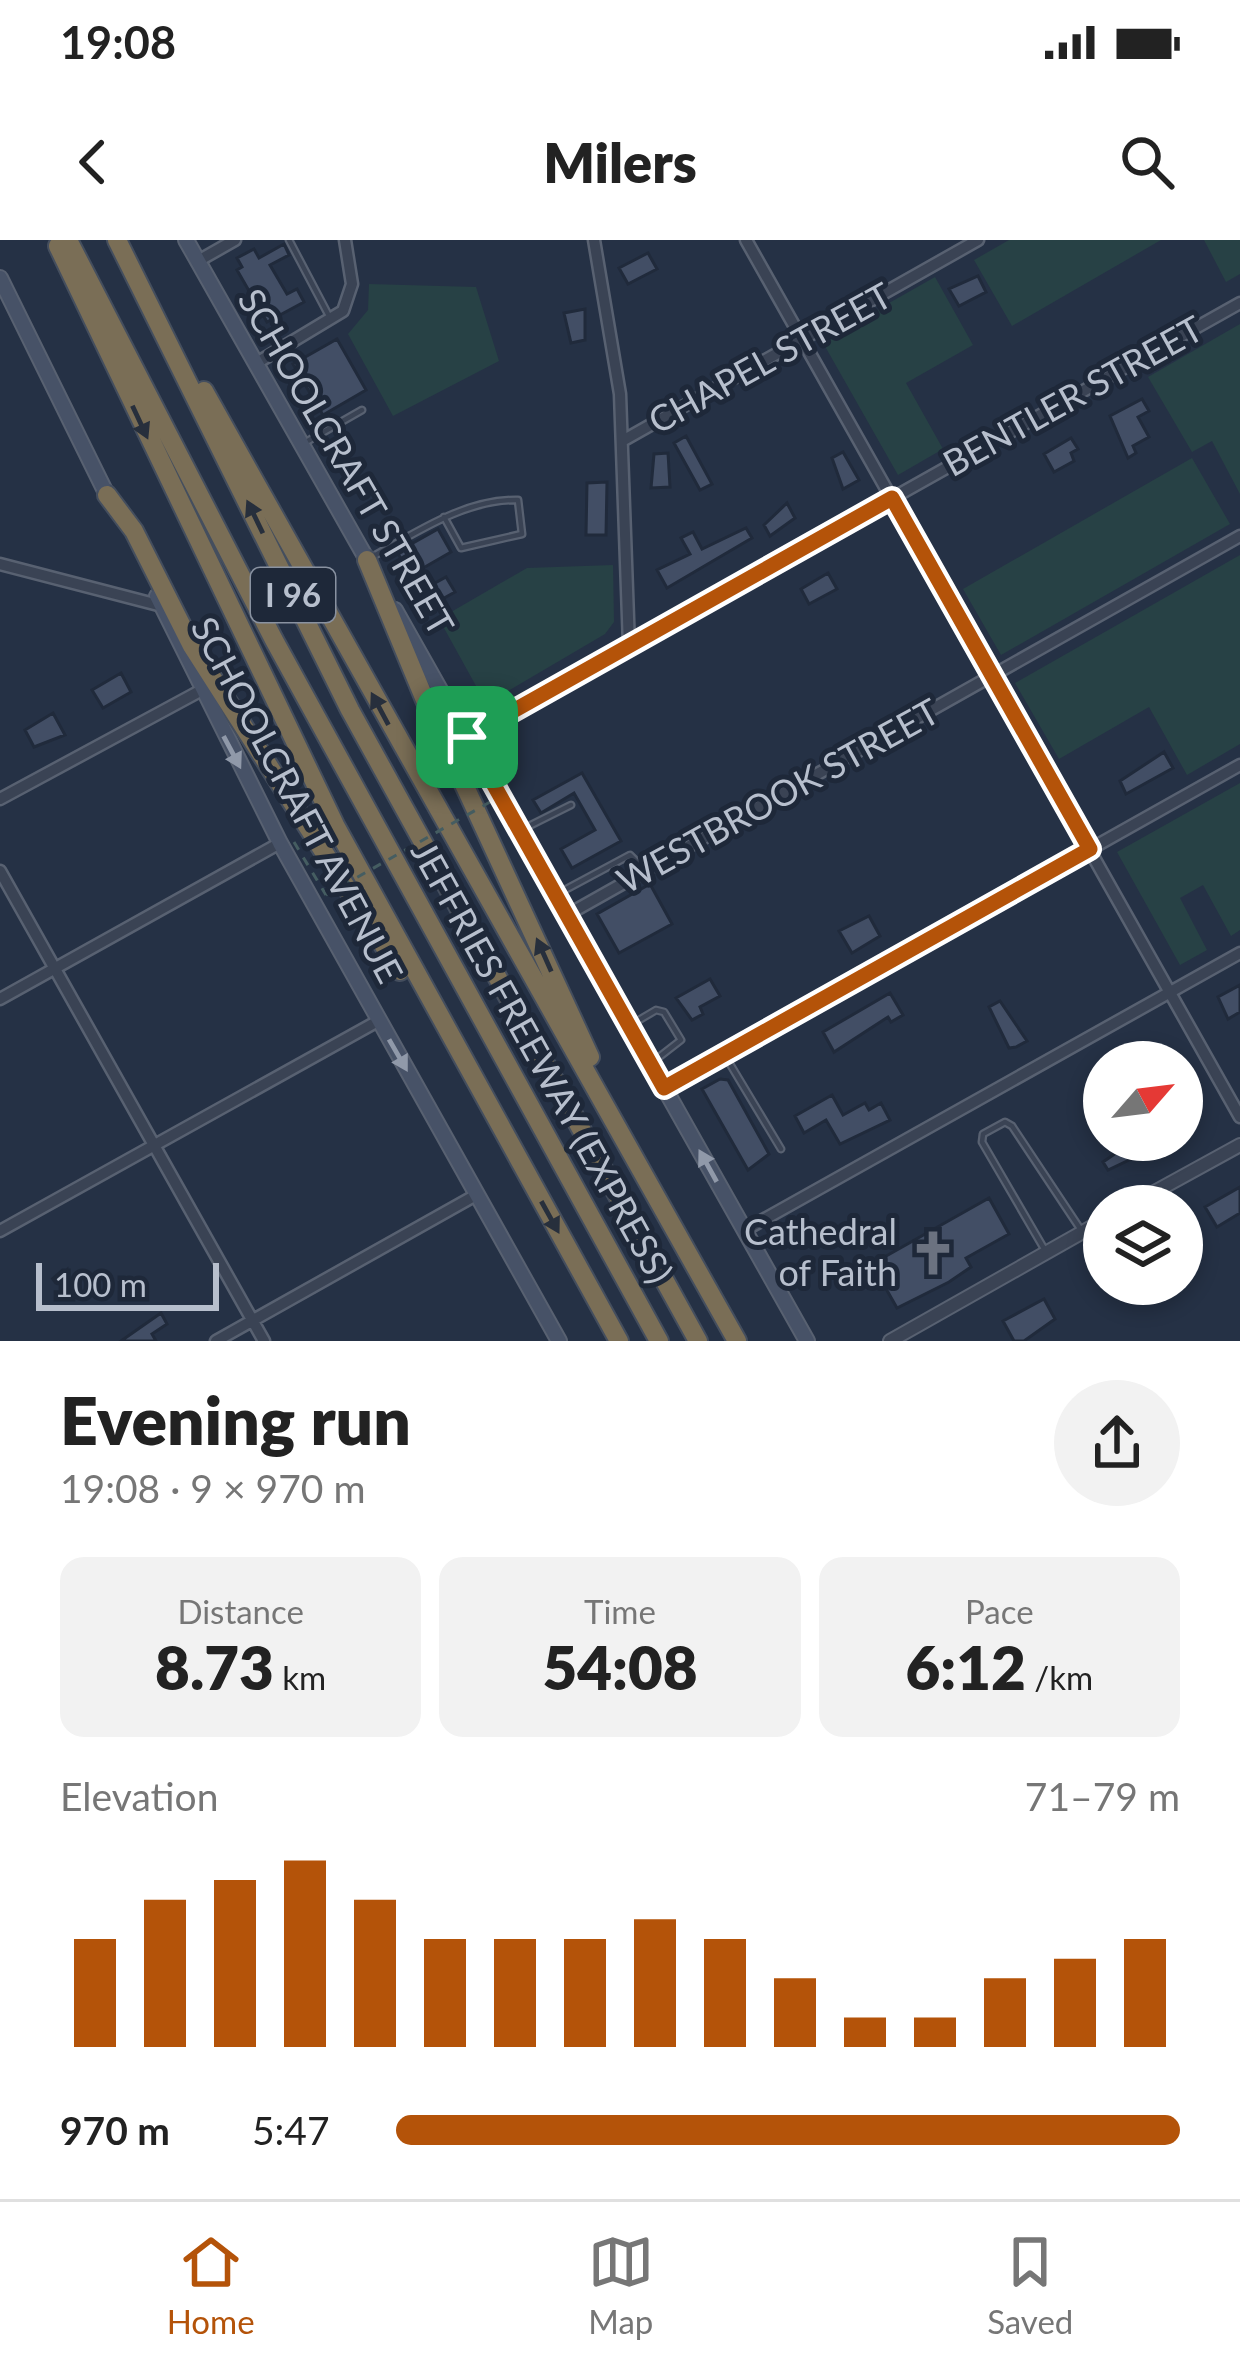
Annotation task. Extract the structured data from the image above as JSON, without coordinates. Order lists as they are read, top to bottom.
{
  "streets": {
    "highway": ["I 96", "JEFFRIES FREEWAY (EXPRESS)"],
    "main road": ["SCHOOLCRAFT STREET", "SCHOOLCRAFT AVENUE"],
    "street": ["CHAPEL STREET", "BENTLER STREET", "WESTBROOK STREET"]
  },
  "crossings": [
    ["BENTLER STREET", "SCHOOLCRAFT STREET"],
    ["SCHOOLCRAFT STREET", "WESTBROOK STREET"],
    ["I 96", "JEFFRIES FREEWAY (EXPRESS)"]
  ],
  "places": {
    "church": ["Cathedral of Faith"]
  },
  "scale_bar": "100 m",
  "north": "top right",
  "page": {
    "status": "19:08",
    "header": "Milers",
    "scale": "100 m",
    "heading": ["Evening run", "19:08 · 9 × 970 m"],
    "stats": [
      ["Distance", "8.73 km"],
      ["Time", "54:08"],
      ["Pace", "6:12 /km"]
    ],
    "chart": ["Elevation", "71–79 m"],
    "list": [
      {
        "name": "970 m",
        "note": "5:47"
      }
    ],
    "tabs": ["Home", "Map", "Saved"]
  }
}
